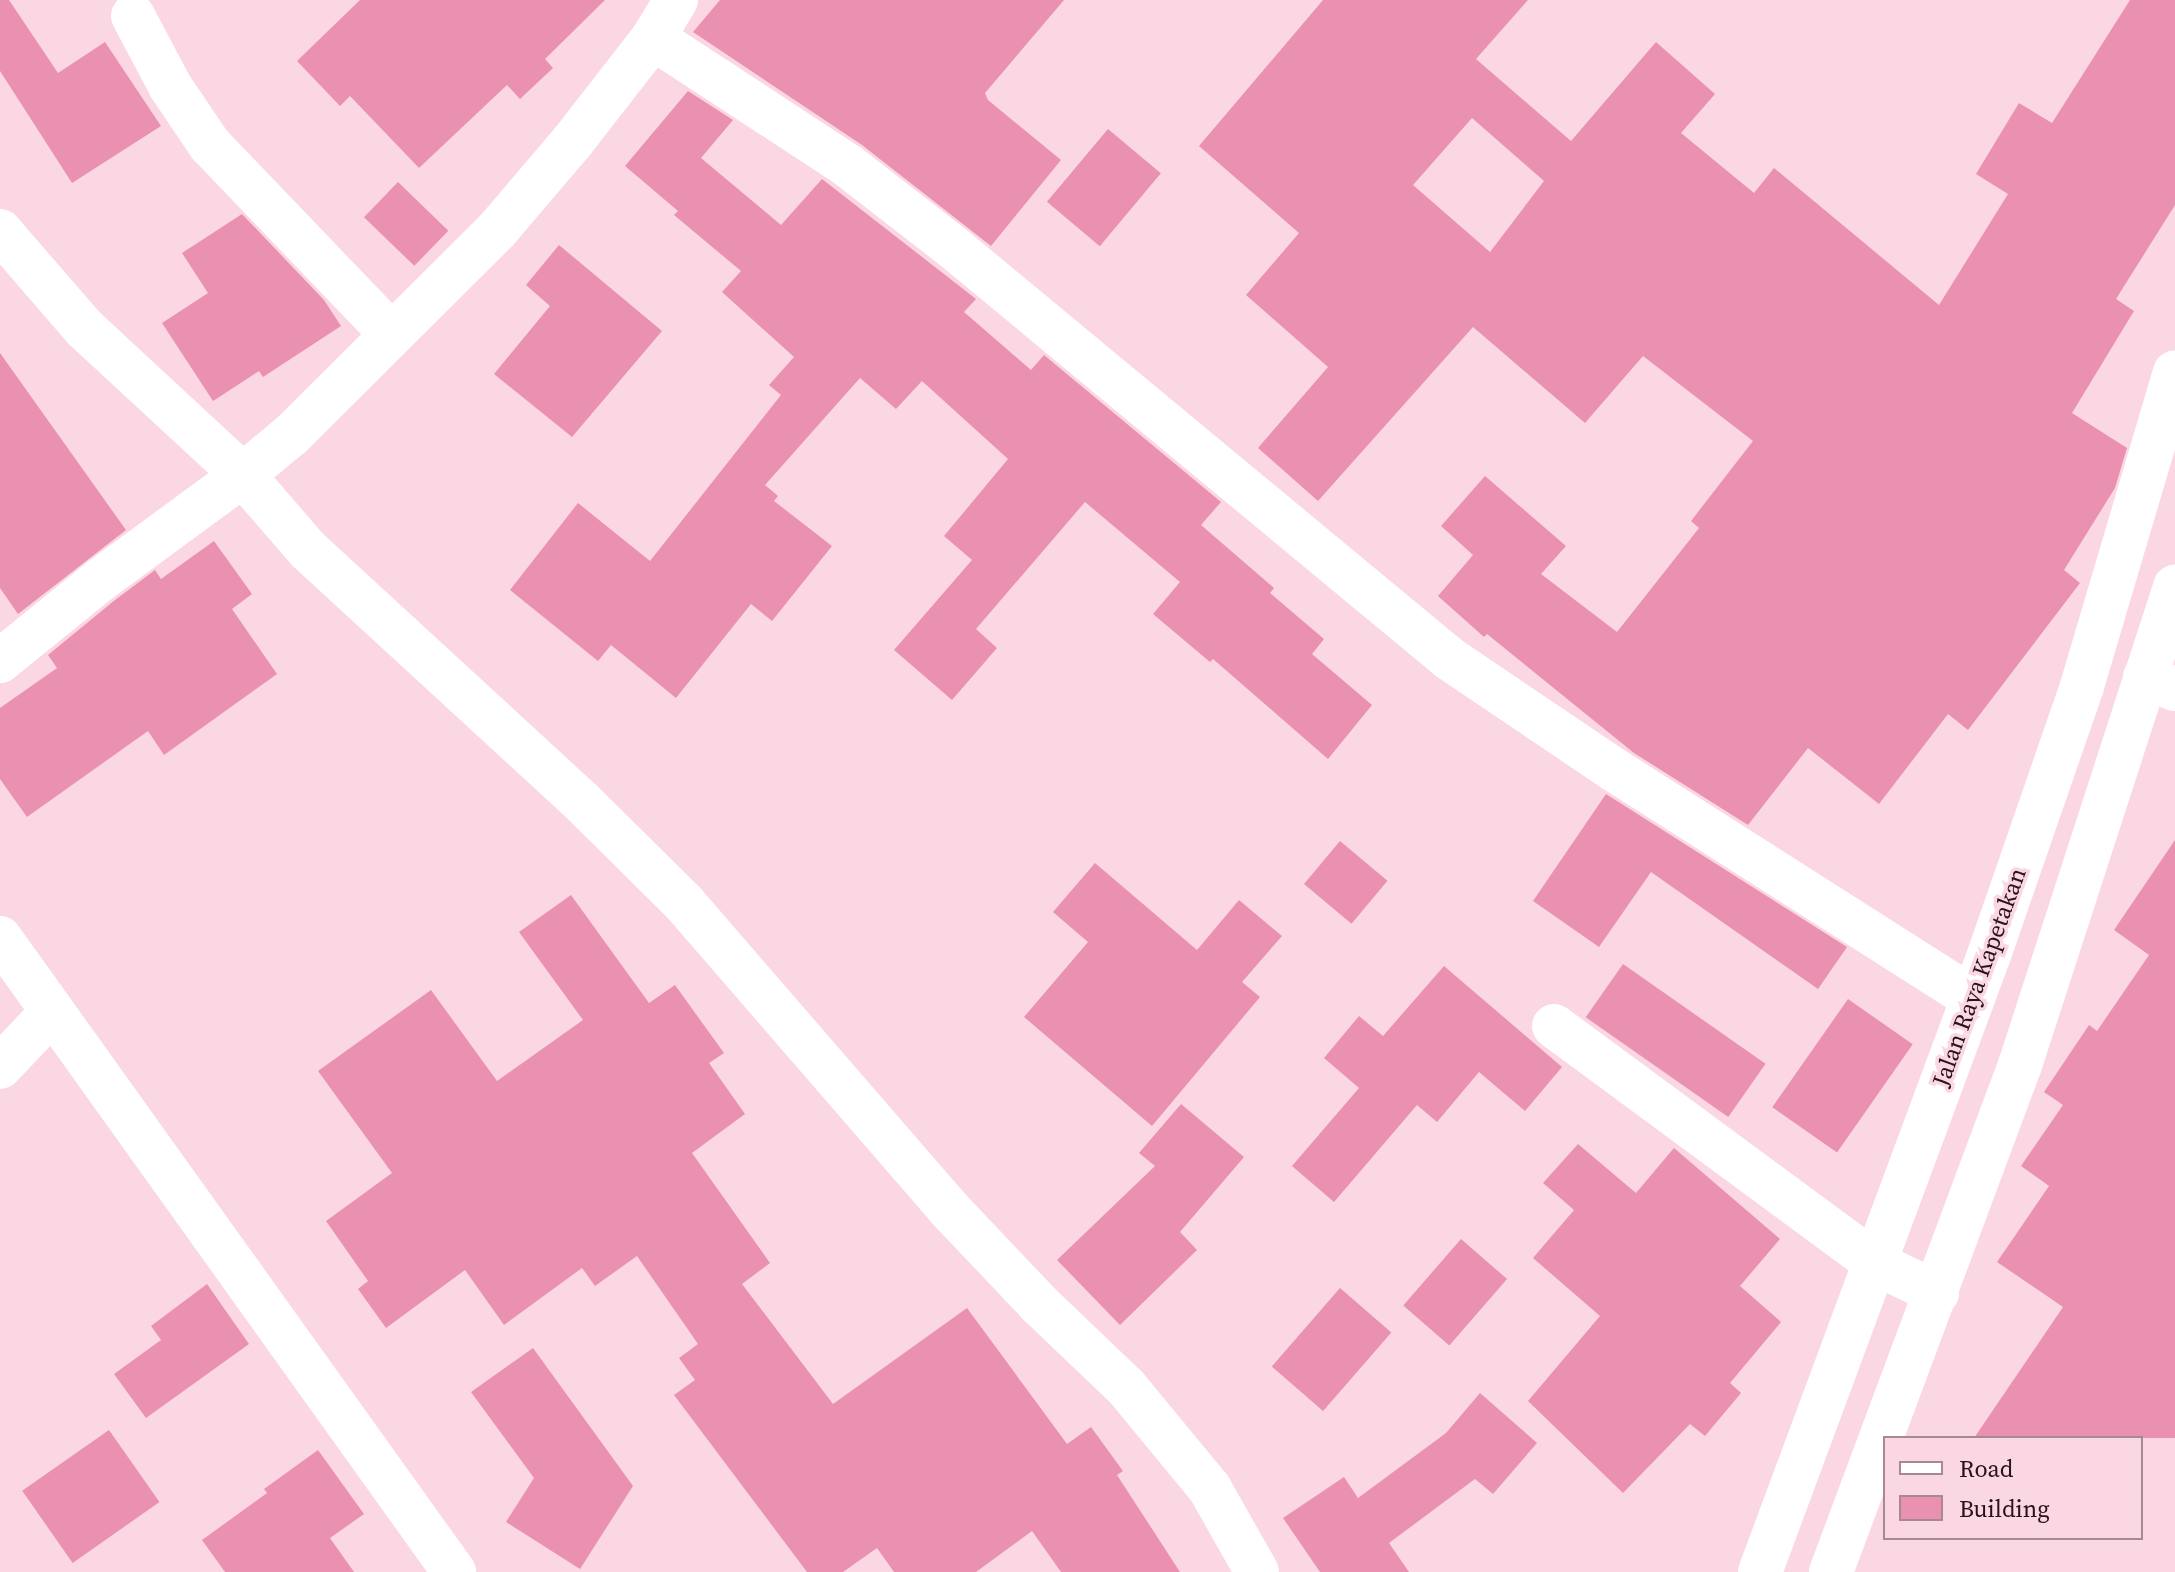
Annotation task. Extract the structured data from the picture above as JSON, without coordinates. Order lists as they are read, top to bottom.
{
  "streets": {
    "main road": ["Jalan Raya Kapetakan"]
  },
  "legend": ["Road", "Building"]
}
